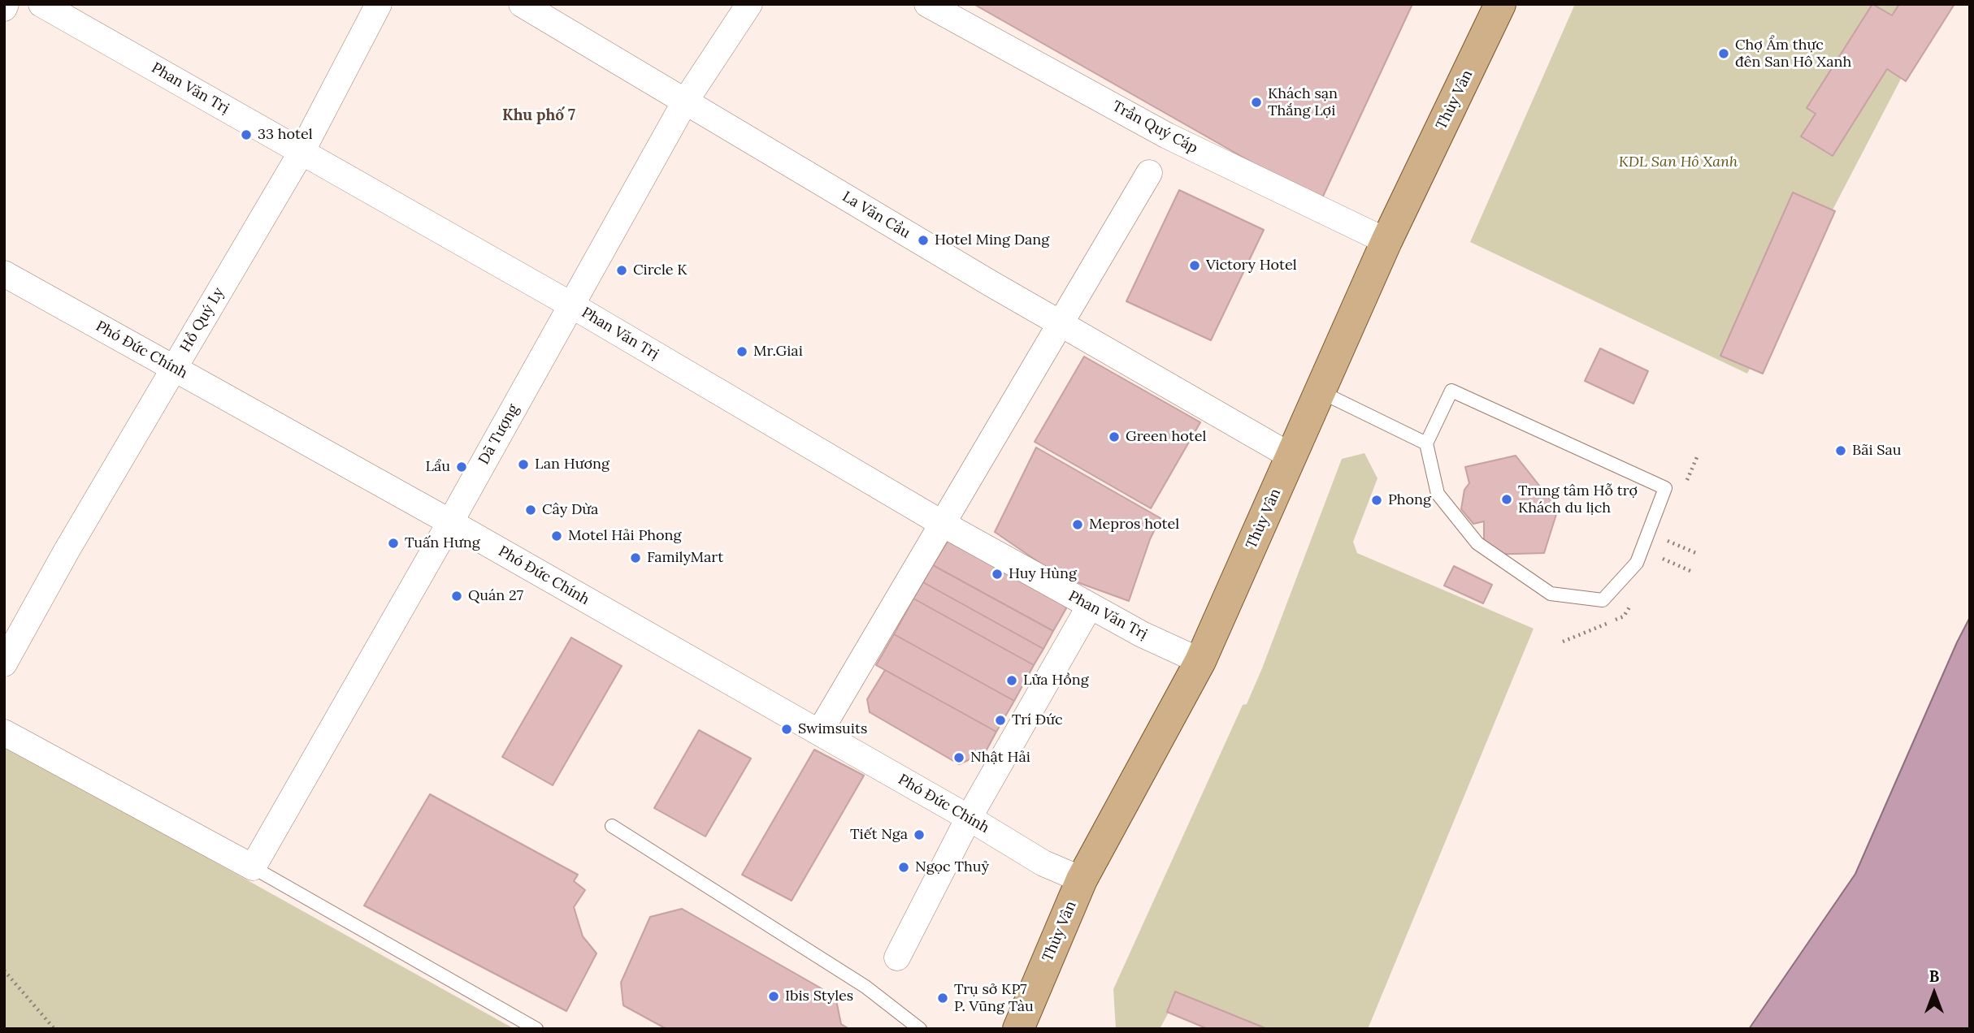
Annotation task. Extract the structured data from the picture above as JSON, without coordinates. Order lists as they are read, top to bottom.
{
  "streets": {
    "main road": ["Thùy Vân"],
    "street": [
      "Phan Văn Trị",
      "Trần Quý Cáp",
      "La Văn Cầu",
      "Hồ Quý Ly",
      "Phó Đức Chính",
      "Dã Tượng"
    ]
  },
  "crossings": [
    ["Phan Văn Trị", "Thùy Vân"],
    ["Phan Văn Trị", "Hồ Quý Ly"],
    ["Phan Văn Trị", "Dã Tượng"],
    ["Thùy Vân", "Trần Quý Cáp"],
    ["Thùy Vân", "La Văn Cầu"],
    ["Thùy Vân", "Phó Đức Chính"],
    ["La Văn Cầu", "Dã Tượng"],
    ["Hồ Quý Ly", "Phó Đức Chính"],
    ["Phó Đức Chính", "Dã Tượng"]
  ],
  "districts": ["Khu phố 7"],
  "parks": ["KDL San Hô Xanh"],
  "places": [
    "Chợ Ẩm thực đên San Hô Xanh",
    "Khách sạn Thắng Lợi",
    "33 hotel",
    "Hotel Ming Dang",
    "Victory Hotel",
    "Circle K",
    "Mr.Giai",
    "Green hotel",
    "Bãi Sau",
    "Lan Hương",
    "Lẩu",
    "Trung tâm Hỗ trợ Khách du lịch",
    "Phong",
    "Cây Dừa",
    "Mepros hotel",
    "Motel Hải Phong",
    "Tuấn Hưng",
    "FamilyMart",
    "Huy Hùng",
    "Quán 27",
    "Lửa Hồng",
    "Trí Đức",
    "Swimsuits",
    "Nhật Hải",
    "Tiết Nga",
    "Ngọc Thuỷ",
    "Ibis Styles",
    "Trụ sở KP7 P. Vũng Tàu"
  ],
  "north": "top"
}
